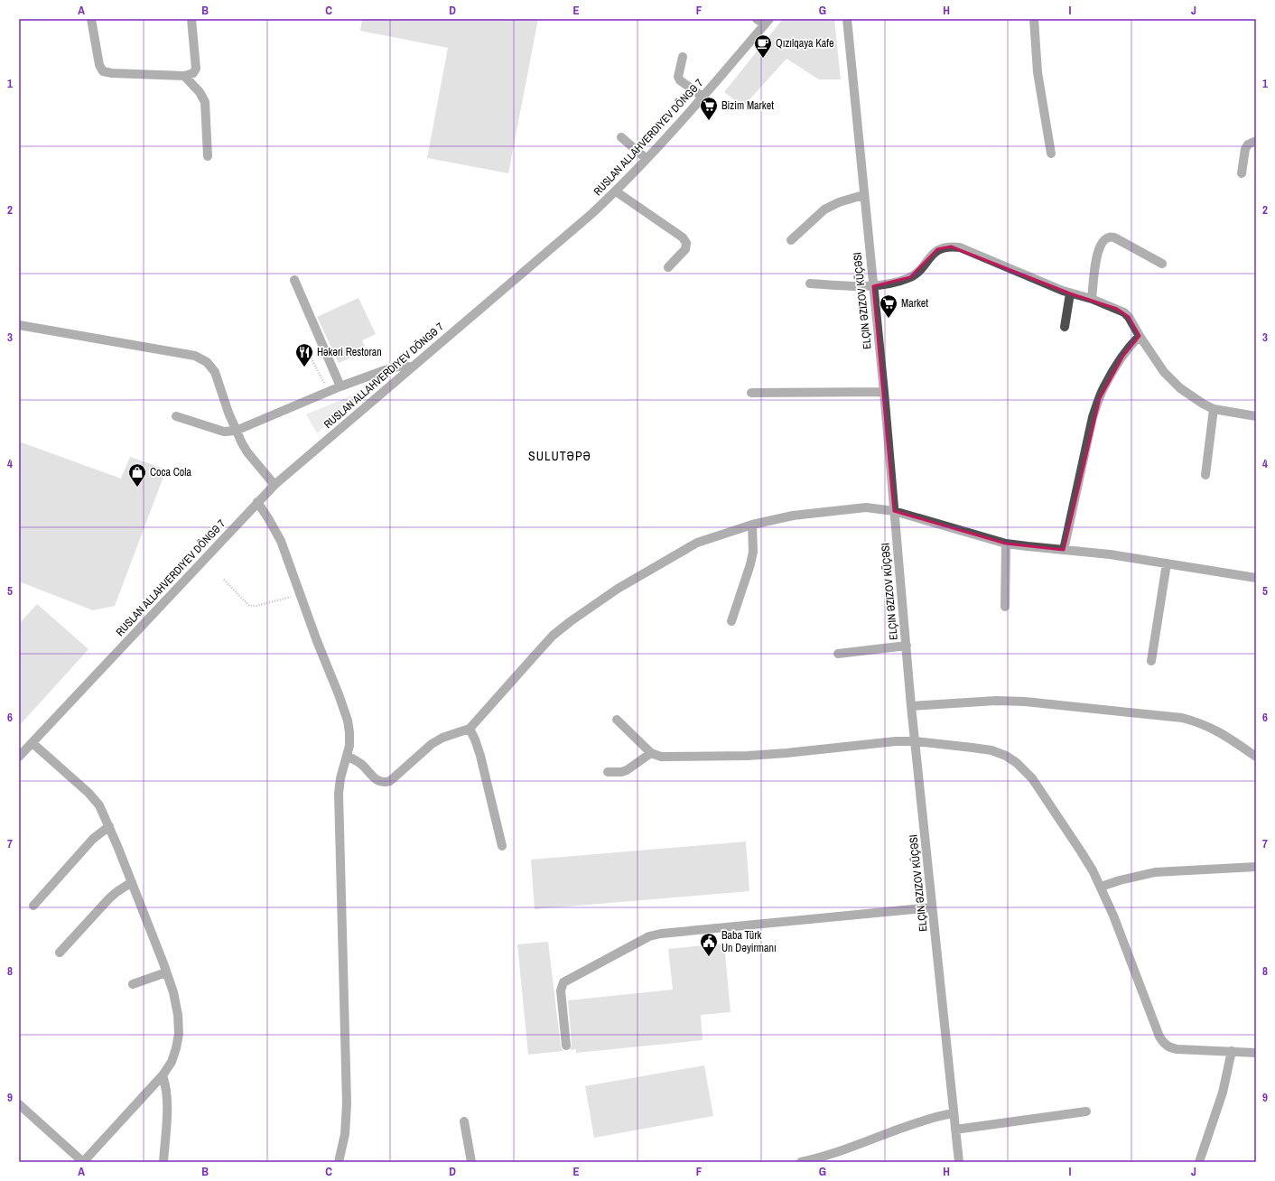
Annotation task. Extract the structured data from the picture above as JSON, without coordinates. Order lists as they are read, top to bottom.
{
  "streets": {
    "street": ["RUSLAN ALLAHVERDIYEV DÖNGƏ 7", "ELÇIN ƏZIZOV KÜÇƏSI"]
  },
  "districts": ["SULUTƏPƏ"],
  "places": {
    "cafe": ["Qızılqaya Kafe"],
    "supermarket": ["Bizim Market", "Market"],
    "restaurant": ["Həkəri Restoran"],
    "shop": ["Coca Cola"],
    "public building": ["Baba Türk Un Dəyirmanı"]
  },
  "grid": {
    "columns": [
      "A",
      "B",
      "C",
      "D",
      "E",
      "F",
      "G",
      "H",
      "I",
      "J"
    ],
    "rows": [
      "1",
      "2",
      "3",
      "4",
      "5",
      "6",
      "7",
      "8",
      "9"
    ]
  }
}
